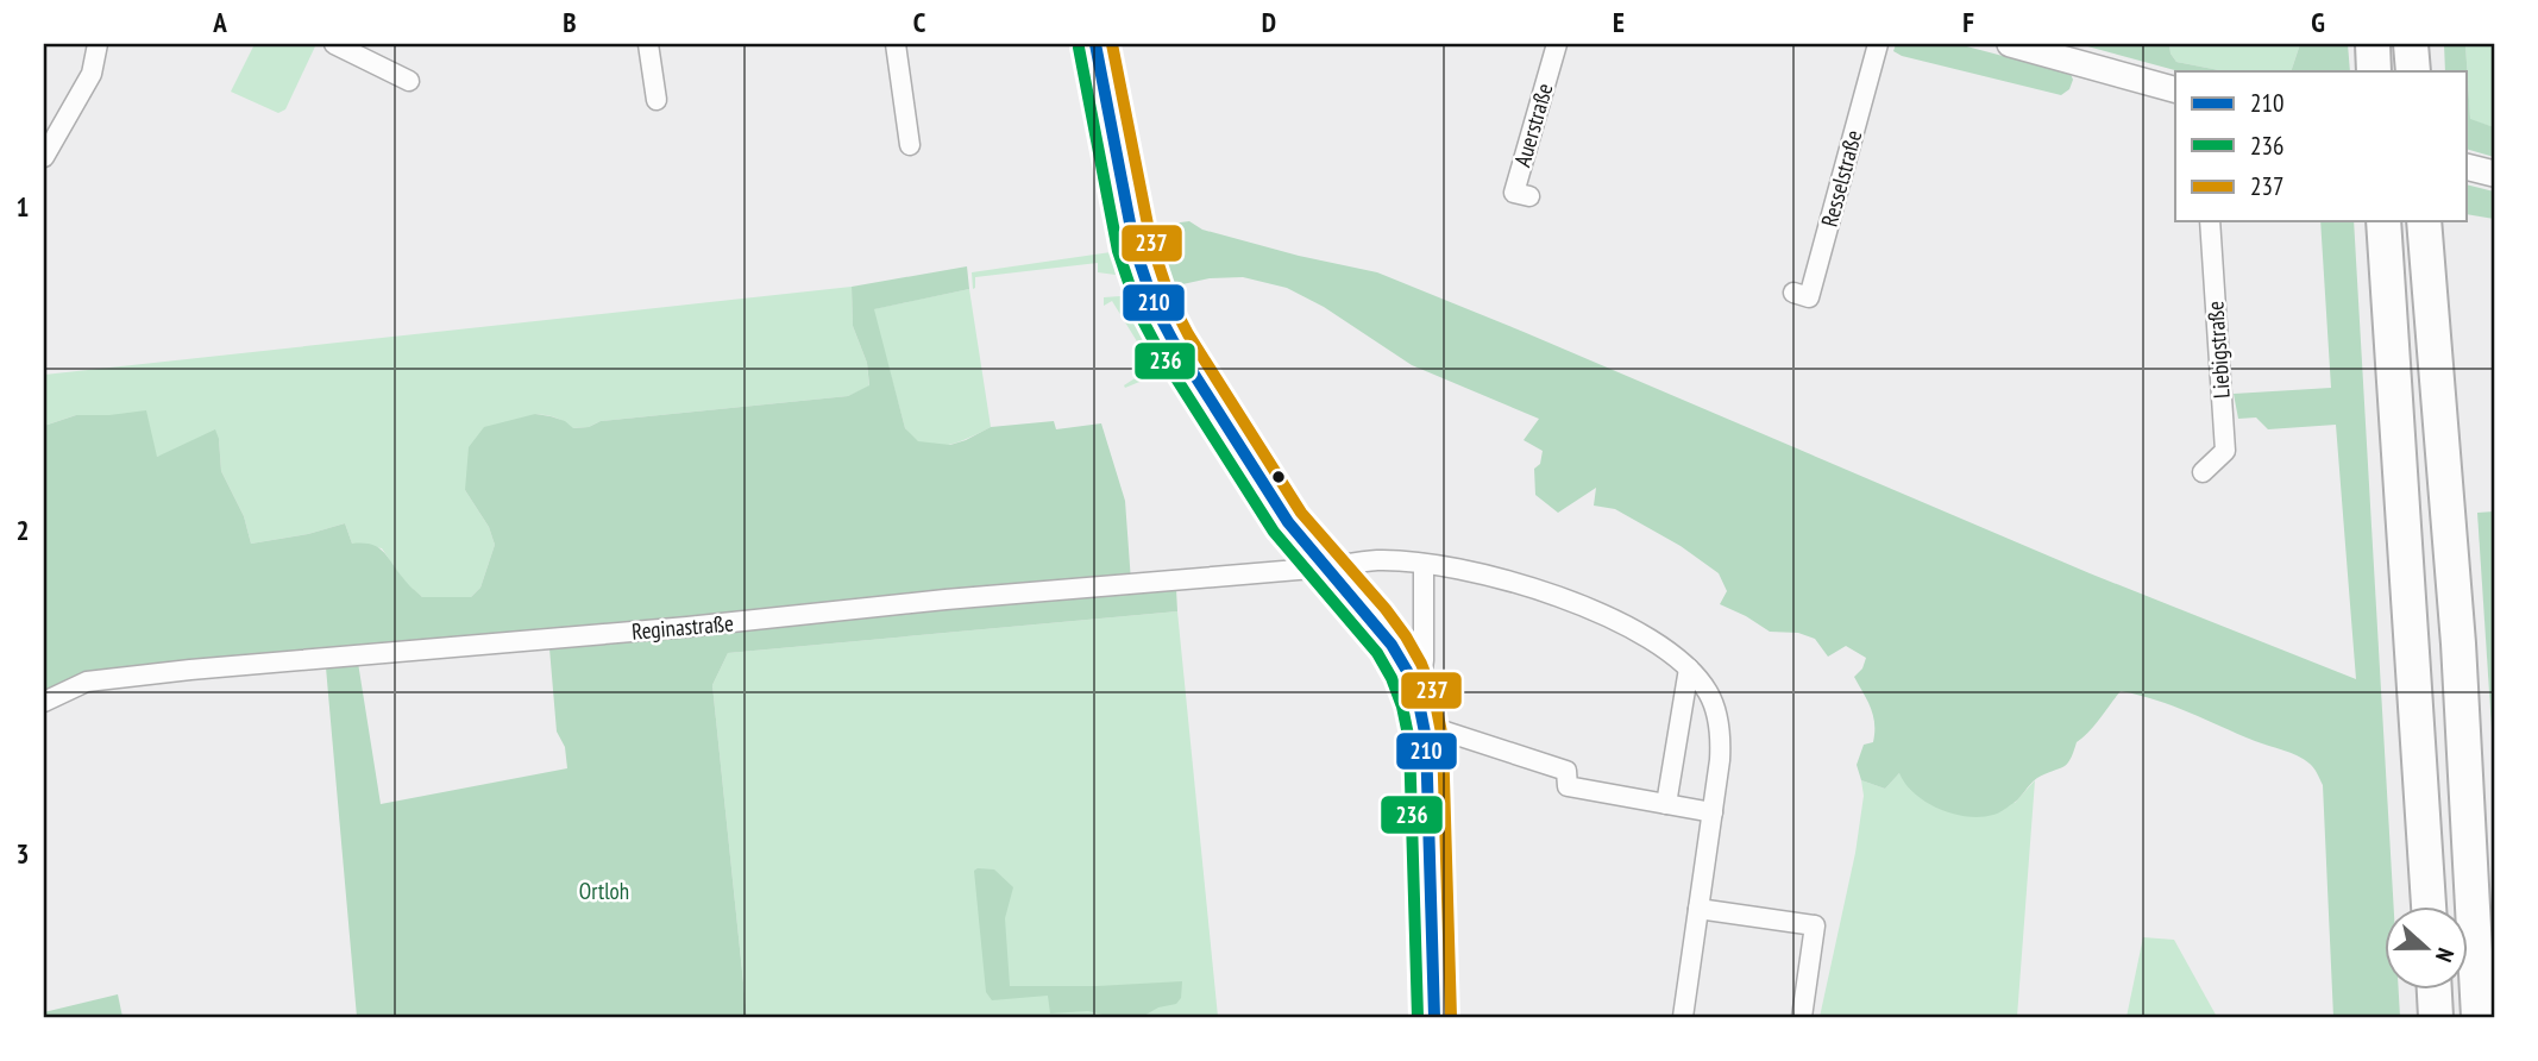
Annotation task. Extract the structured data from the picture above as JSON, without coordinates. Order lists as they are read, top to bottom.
{
  "streets": {
    "street": [
      "Auerstraße",
      "Resselstraße",
      "Liebigstraße",
      "Reginastraße"
    ]
  },
  "parks": ["Ortloh"],
  "lines": ["transit line 210", "transit line 237", "transit line 236"],
  "legend": ["210", "236", "237"],
  "north": "right",
  "grid": {
    "columns": [
      "A",
      "B",
      "C",
      "D",
      "E",
      "F",
      "G"
    ],
    "rows": ["1", "2", "3"]
  }
}
